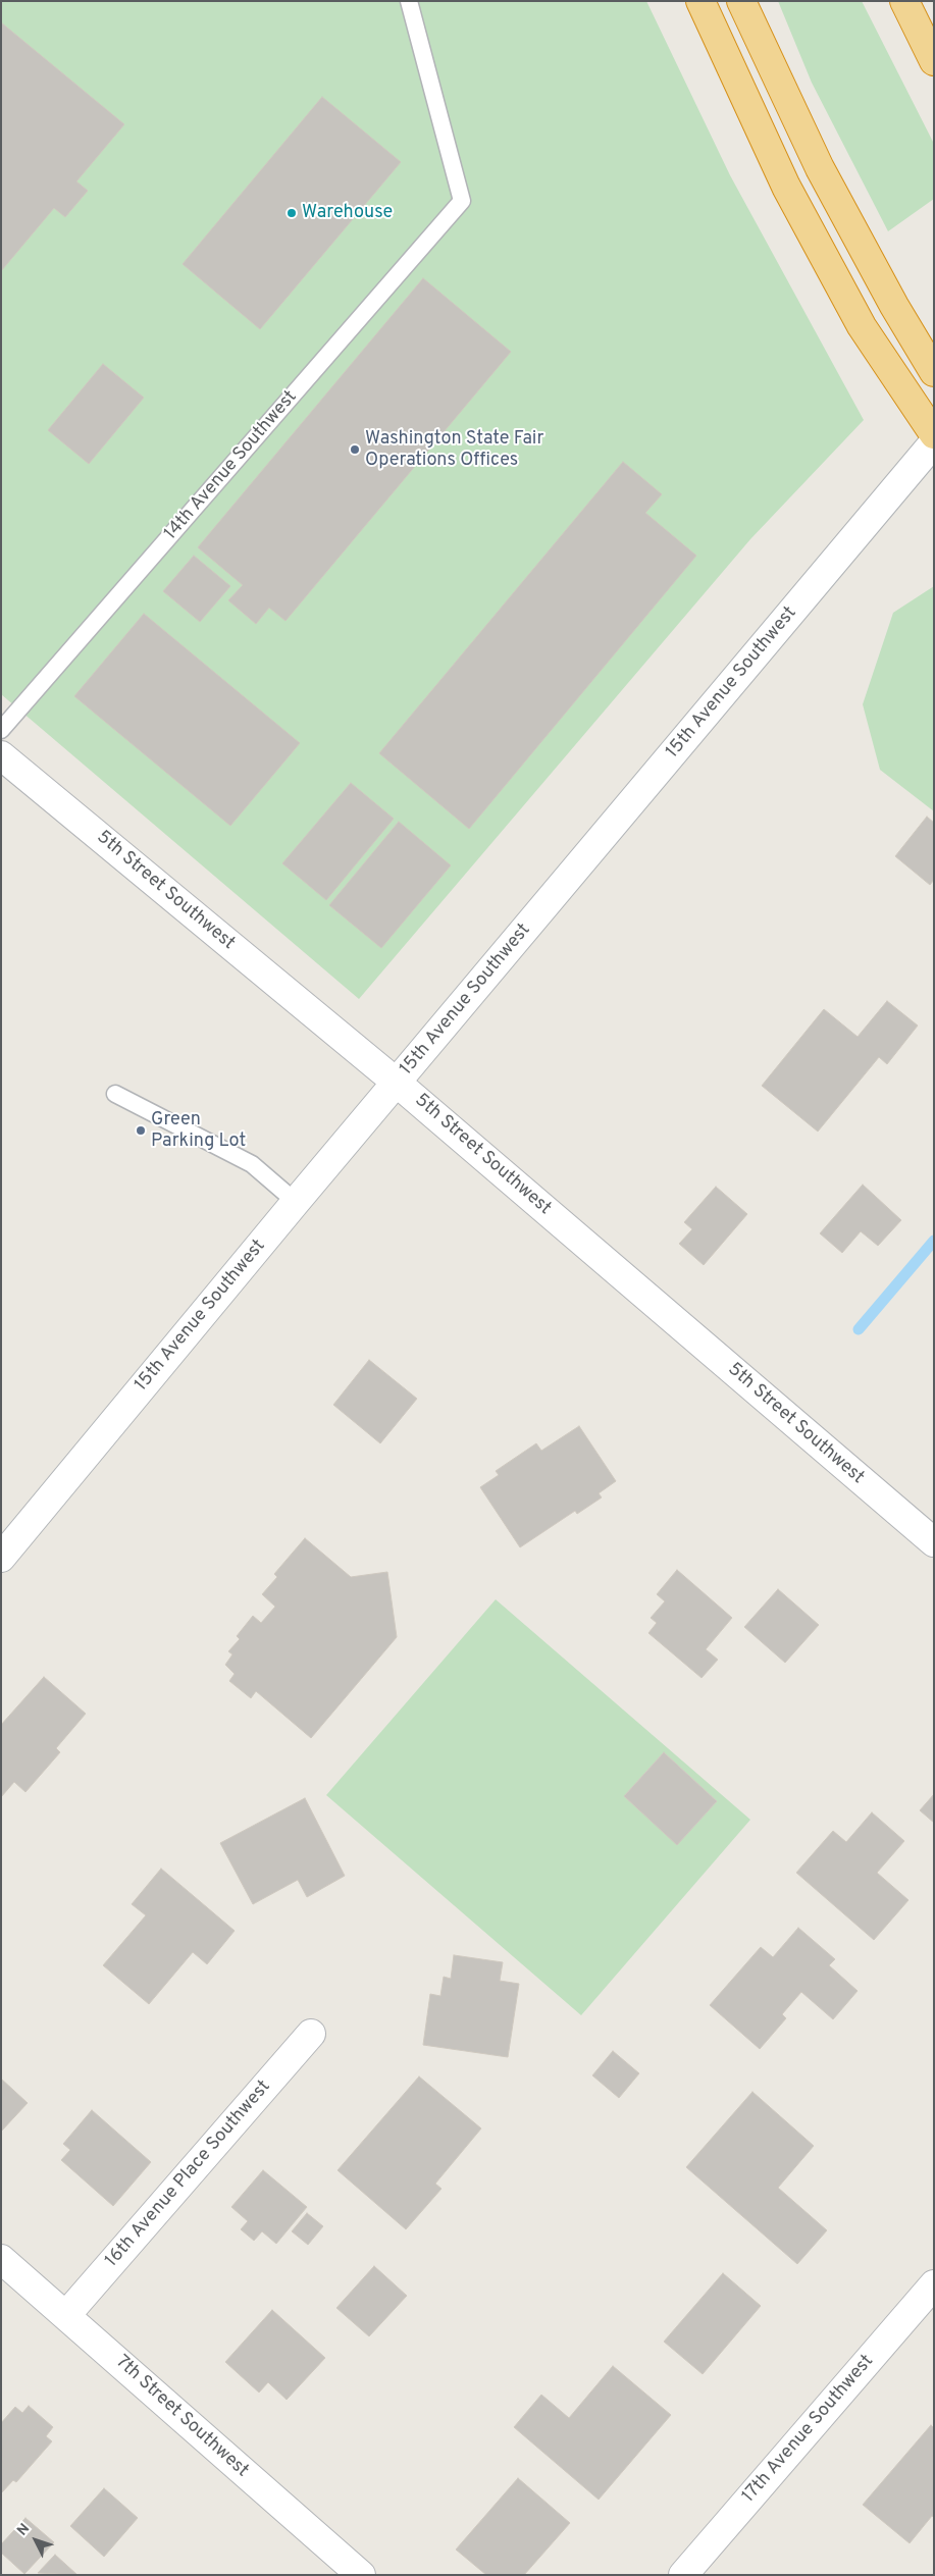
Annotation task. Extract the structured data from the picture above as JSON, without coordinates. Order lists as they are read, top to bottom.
{
  "streets": {
    "street": [
      "15th Avenue Southwest",
      "5th Street Southwest",
      "16th Avenue Place Southwest",
      "7th Street Southwest",
      "17th Avenue Southwest"
    ],
    "lane": ["14th Avenue Southwest"]
  },
  "crossings": [
    ["15th Avenue Southwest", "5th Street Southwest"],
    ["16th Avenue Place Southwest", "7th Street Southwest"]
  ],
  "places": ["Warehouse", "Washington State Fair Operations Offices", "Green Parking Lot"],
  "north": "top left"
}
